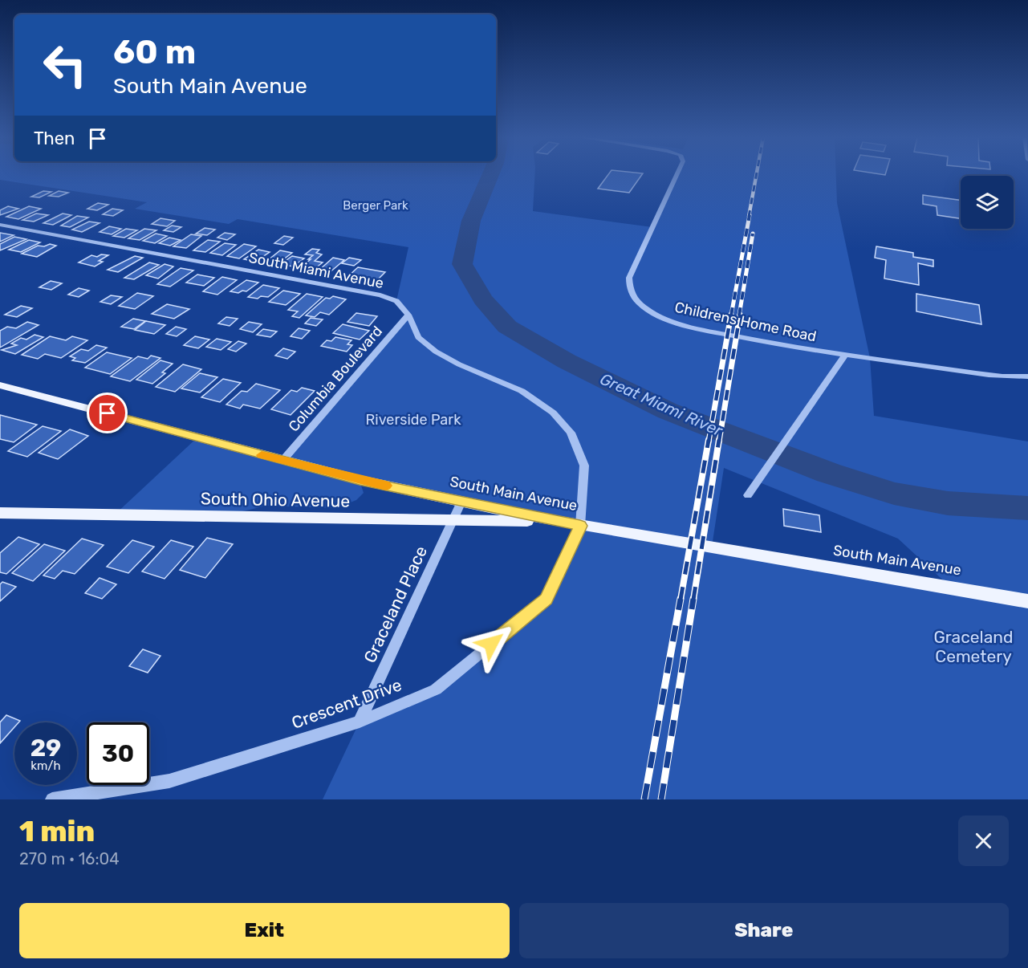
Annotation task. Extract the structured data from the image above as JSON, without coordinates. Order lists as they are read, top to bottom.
{
  "streets": {
    "main road": ["South Main Avenue", "South Ohio Avenue"],
    "street": [
      "South Miami Avenue",
      "Childrens Home Road",
      "Columbia Boulevard",
      "Graceland Place",
      "Crescent Drive"
    ]
  },
  "crossings": [
    ["South Miami Avenue", "Columbia Boulevard"],
    ["South Miami Avenue", "South Main Avenue"],
    ["South Miami Avenue", "Crescent Drive"],
    ["Columbia Boulevard", "South Main Avenue"],
    ["South Main Avenue", "South Ohio Avenue"],
    ["South Main Avenue", "Graceland Place"],
    ["South Main Avenue", "Crescent Drive"],
    ["South Ohio Avenue", "Graceland Place"],
    ["Graceland Place", "Crescent Drive"]
  ],
  "water": ["Great Miami River"],
  "parks": ["Berger Park", "Riverside Park", "Graceland Cemetery"],
  "page": {
    "turn": ["60 m", "South Main Avenue"],
    "then": "Then",
    "speed": "29 km/h",
    "limit": "30",
    "heading": ["1 min", "270 m · 16:04"],
    "buttons": ["Exit", "Share"]
  }
}
